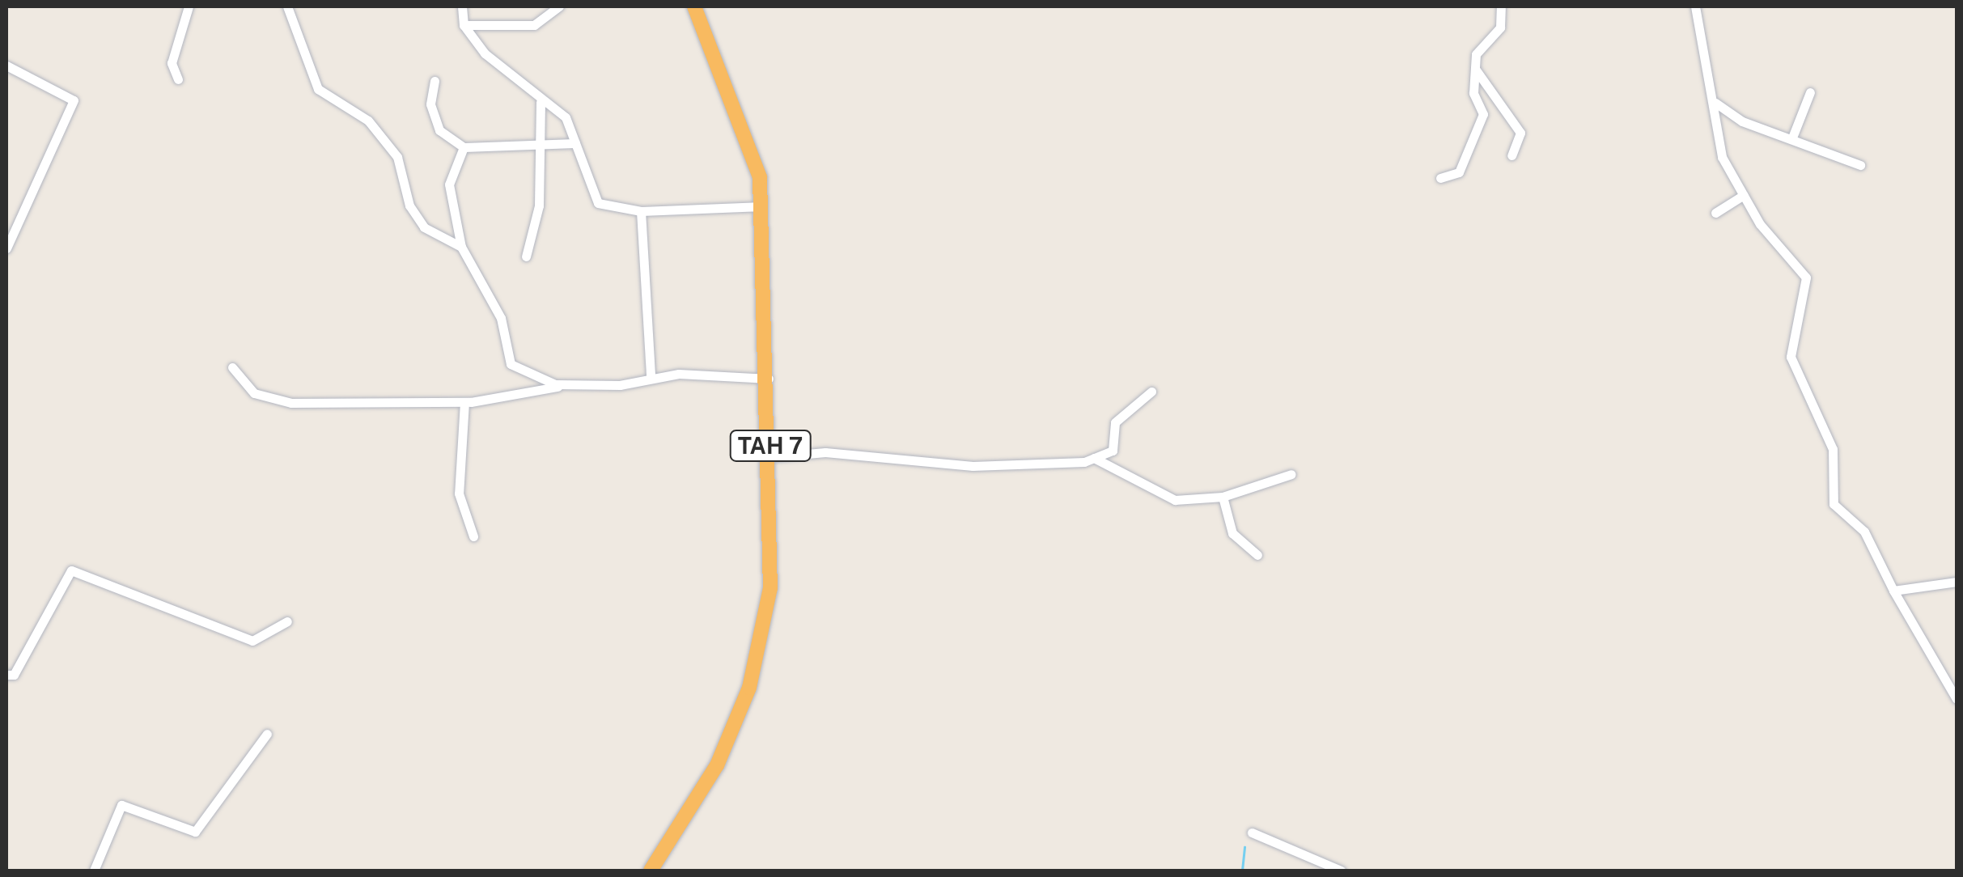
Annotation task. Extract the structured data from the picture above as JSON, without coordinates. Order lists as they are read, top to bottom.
{
  "streets": {
    "highway": ["TAH 7"]
  }
}
